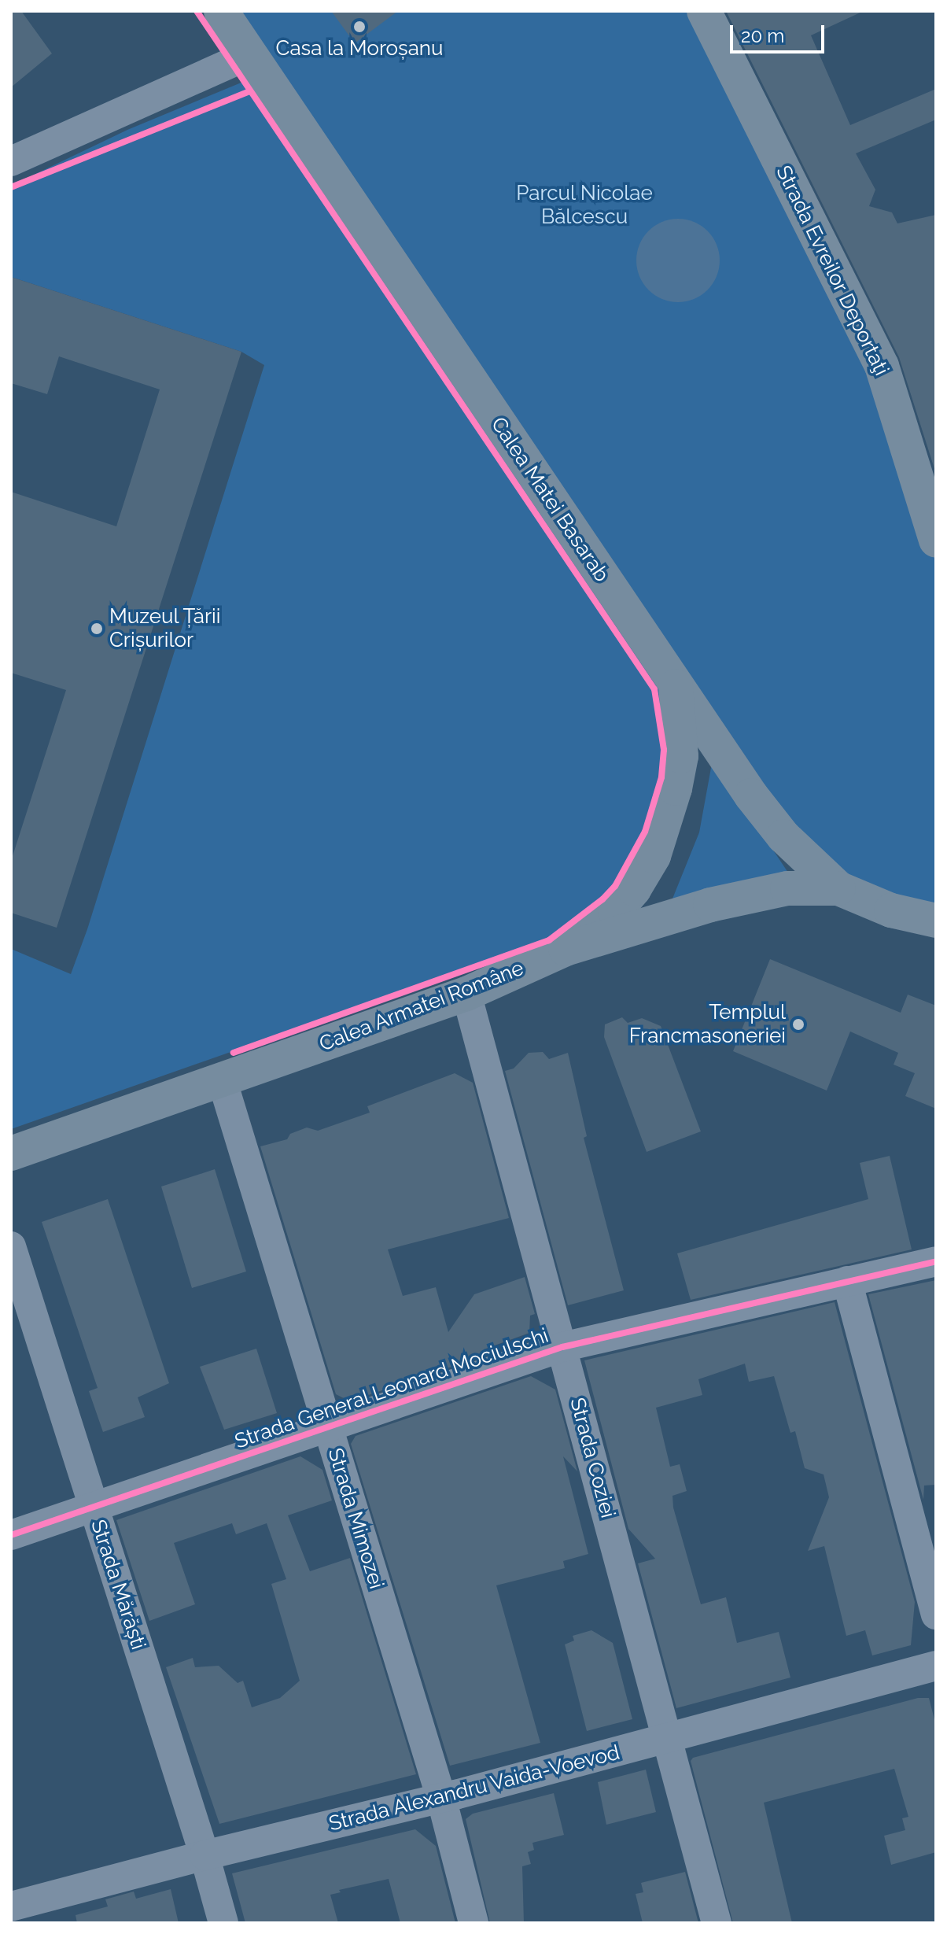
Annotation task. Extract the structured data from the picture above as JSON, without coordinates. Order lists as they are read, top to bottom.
{
  "streets": {
    "main road": ["Strada Evreilor Deportaţi", "Calea Matei Basarab", "Calea Armatei Române"],
    "street": [
      "Strada General Leonard Mociulschi",
      "Strada Coziei",
      "Strada Mimozei",
      "Strada Mărăști",
      "Strada Alexandru Vaida-Voevod"
    ]
  },
  "crossings": [
    ["Calea Matei Basarab", "Calea Armatei Române"],
    ["Calea Armatei Române", "Strada Coziei"],
    ["Calea Armatei Române", "Strada Mimozei"],
    ["Strada General Leonard Mociulschi", "Strada Coziei"],
    ["Strada General Leonard Mociulschi", "Strada Mimozei"],
    ["Strada General Leonard Mociulschi", "Strada Mărăști"],
    ["Strada Coziei", "Strada Alexandru Vaida-Voevod"],
    ["Strada Mimozei", "Strada Alexandru Vaida-Voevod"],
    ["Strada Mărăști", "Strada Alexandru Vaida-Voevod"]
  ],
  "parks": ["Parcul Nicolae Bălcescu"],
  "places": ["Casa la Moroșanu", "Muzeul Țării Crișurilor", "Templul Francmasoneriei"],
  "scale_bar": "20 m"
}
